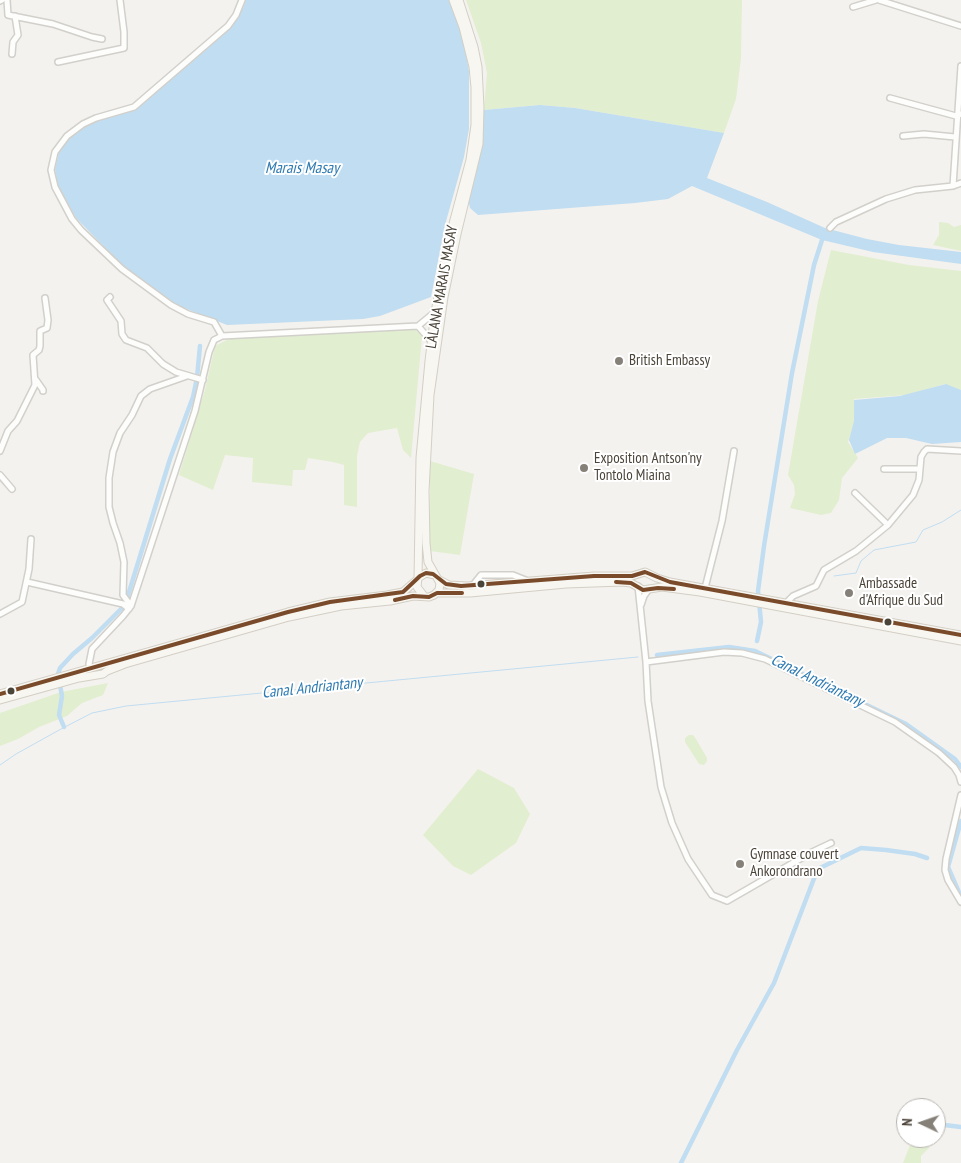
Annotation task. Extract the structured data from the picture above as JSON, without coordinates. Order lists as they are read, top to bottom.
{
  "streets": {
    "main road": ["LÀLANA MARAIS MASAY"]
  },
  "water": ["Marais Masay", "Canal Andriantany"],
  "places": [
    "British Embassy",
    "Exposition Antson'ny Tontolo Miaina",
    "Ambassade d'Afrique du Sud",
    "Gymnase couvert Ankorondrano"
  ],
  "north": "left"
}
